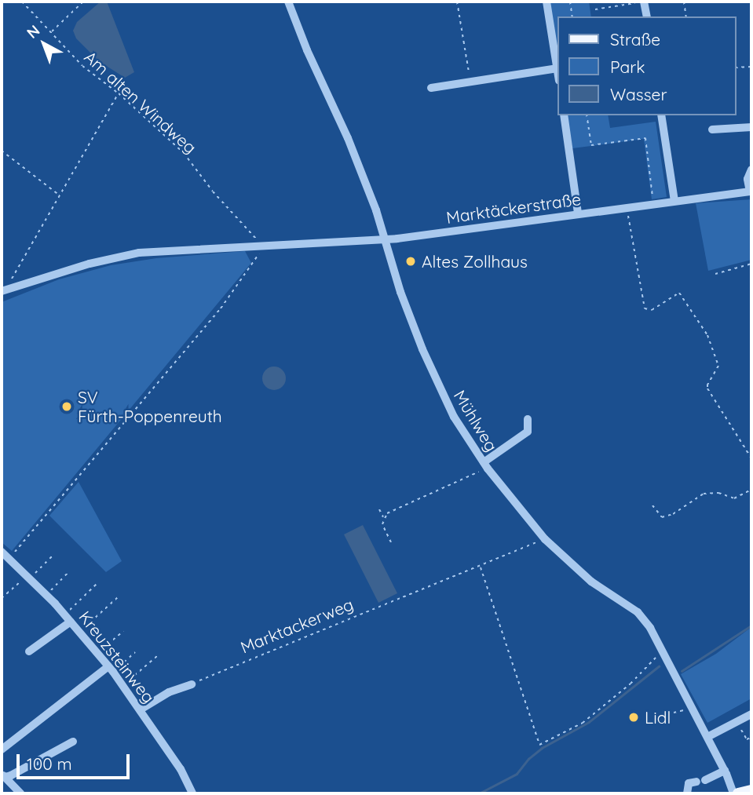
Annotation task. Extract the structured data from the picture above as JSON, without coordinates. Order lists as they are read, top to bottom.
{
  "streets": {
    "street": ["Marktäckerstraße", "Mühlweg", "Kreuzsteinweg"],
    "path": ["Am alten Windweg", "Marktackerweg"]
  },
  "crossings": [
    ["Am alten Windweg", "Marktäckerstraße"],
    ["Marktäckerstraße", "Mühlweg"],
    ["Mühlweg", "Marktackerweg"]
  ],
  "places": ["Altes Zollhaus", "SV Fürth-Poppenreuth", "Lidl"],
  "legend": ["Straße", "Park", "Wasser"],
  "scale_bar": "100 m",
  "north": "top left"
}
